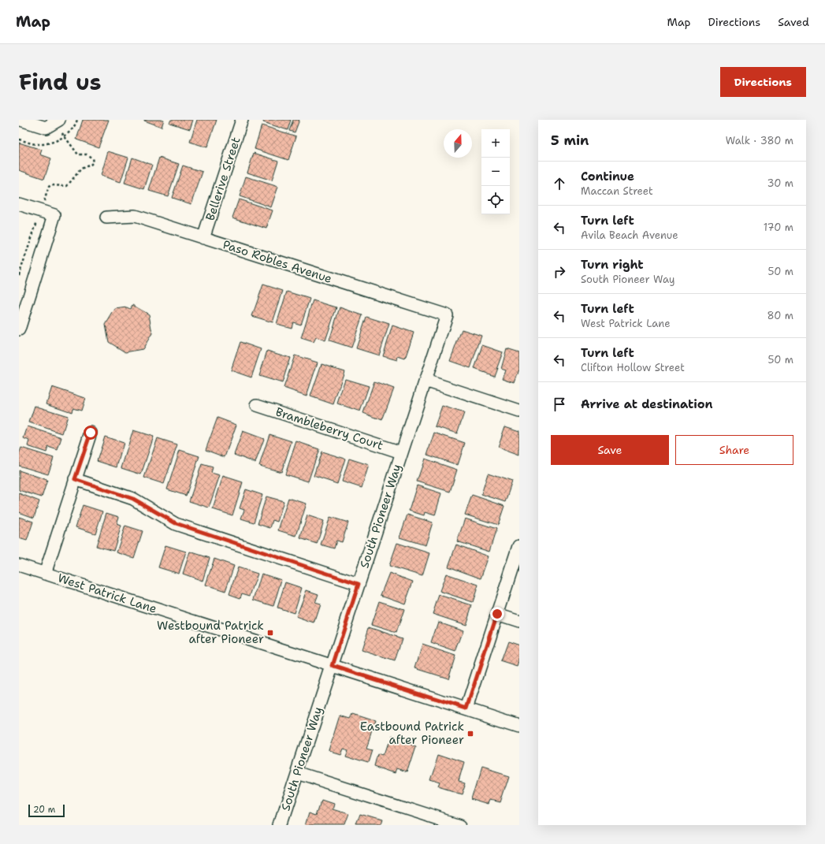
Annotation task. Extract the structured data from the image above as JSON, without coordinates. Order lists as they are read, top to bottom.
{
  "streets": {
    "street": [
      "Bellerive Street",
      "Paso Robles Avenue",
      "Brambleberry Court",
      "South Pioneer Way",
      "West Patrick Lane"
    ]
  },
  "crossings": [
    ["Bellerive Street", "Paso Robles Avenue"],
    ["Paso Robles Avenue", "South Pioneer Way"],
    ["Brambleberry Court", "South Pioneer Way"],
    ["South Pioneer Way", "West Patrick Lane"]
  ],
  "places": {
    "transit": ["Westbound Patrick after Pioneer", "Eastbound Patrick after Pioneer"]
  },
  "scale_bar": "20 m",
  "north": "top",
  "page": {
    "header": "Map",
    "nav": ["Map", "Directions", "Saved"],
    "title": "Find us",
    "buttons": [
      "Directions",
      ["Save", "Share"]
    ],
    "heading": ["5 min", "Walk · 380 m"],
    "map_buttons": ["+", "−"],
    "list": [
      ["Continue", "Maccan Street", "30 m"],
      ["Turn left", "Avila Beach Avenue", "170 m"],
      ["Turn right", "South Pioneer Way", "50 m"],
      ["Turn left", "West Patrick Lane", "80 m"],
      ["Turn left", "Clifton Hollow Street", "50 m"],
      "Arrive at destination"
    ],
    "scale": "20 m"
  }
}
